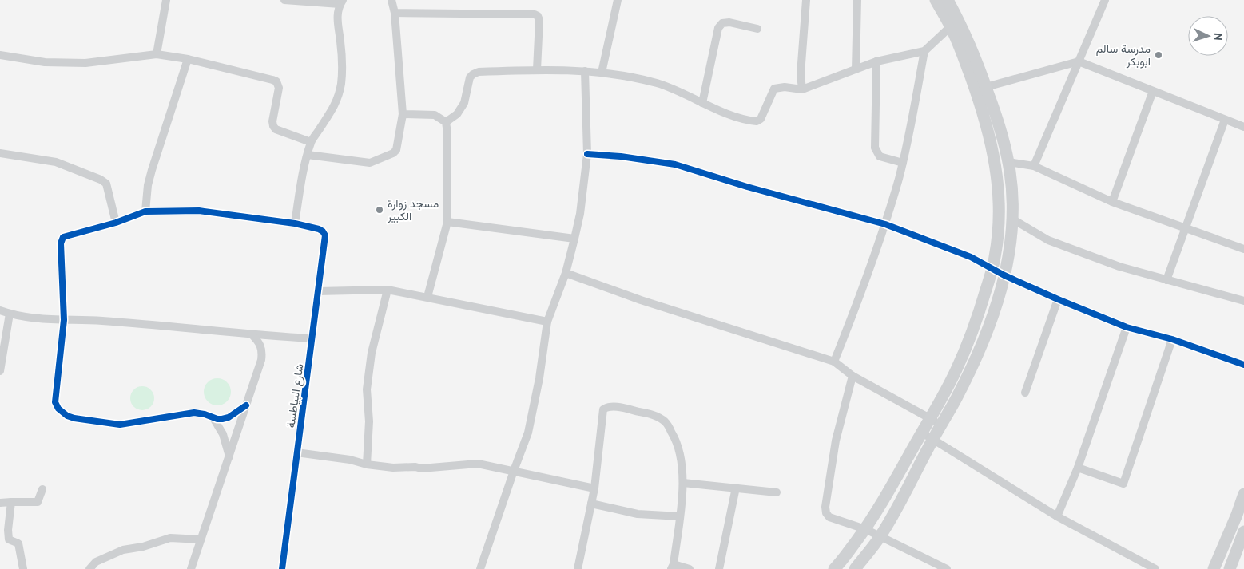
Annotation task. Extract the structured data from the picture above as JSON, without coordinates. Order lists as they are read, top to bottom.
{
  "streets": {
    "street": ["شارع البياطسة"]
  },
  "places": ["مدرسة سالم ابوبكر", "مسجد زوارة الكبير"],
  "north": "right"
}
